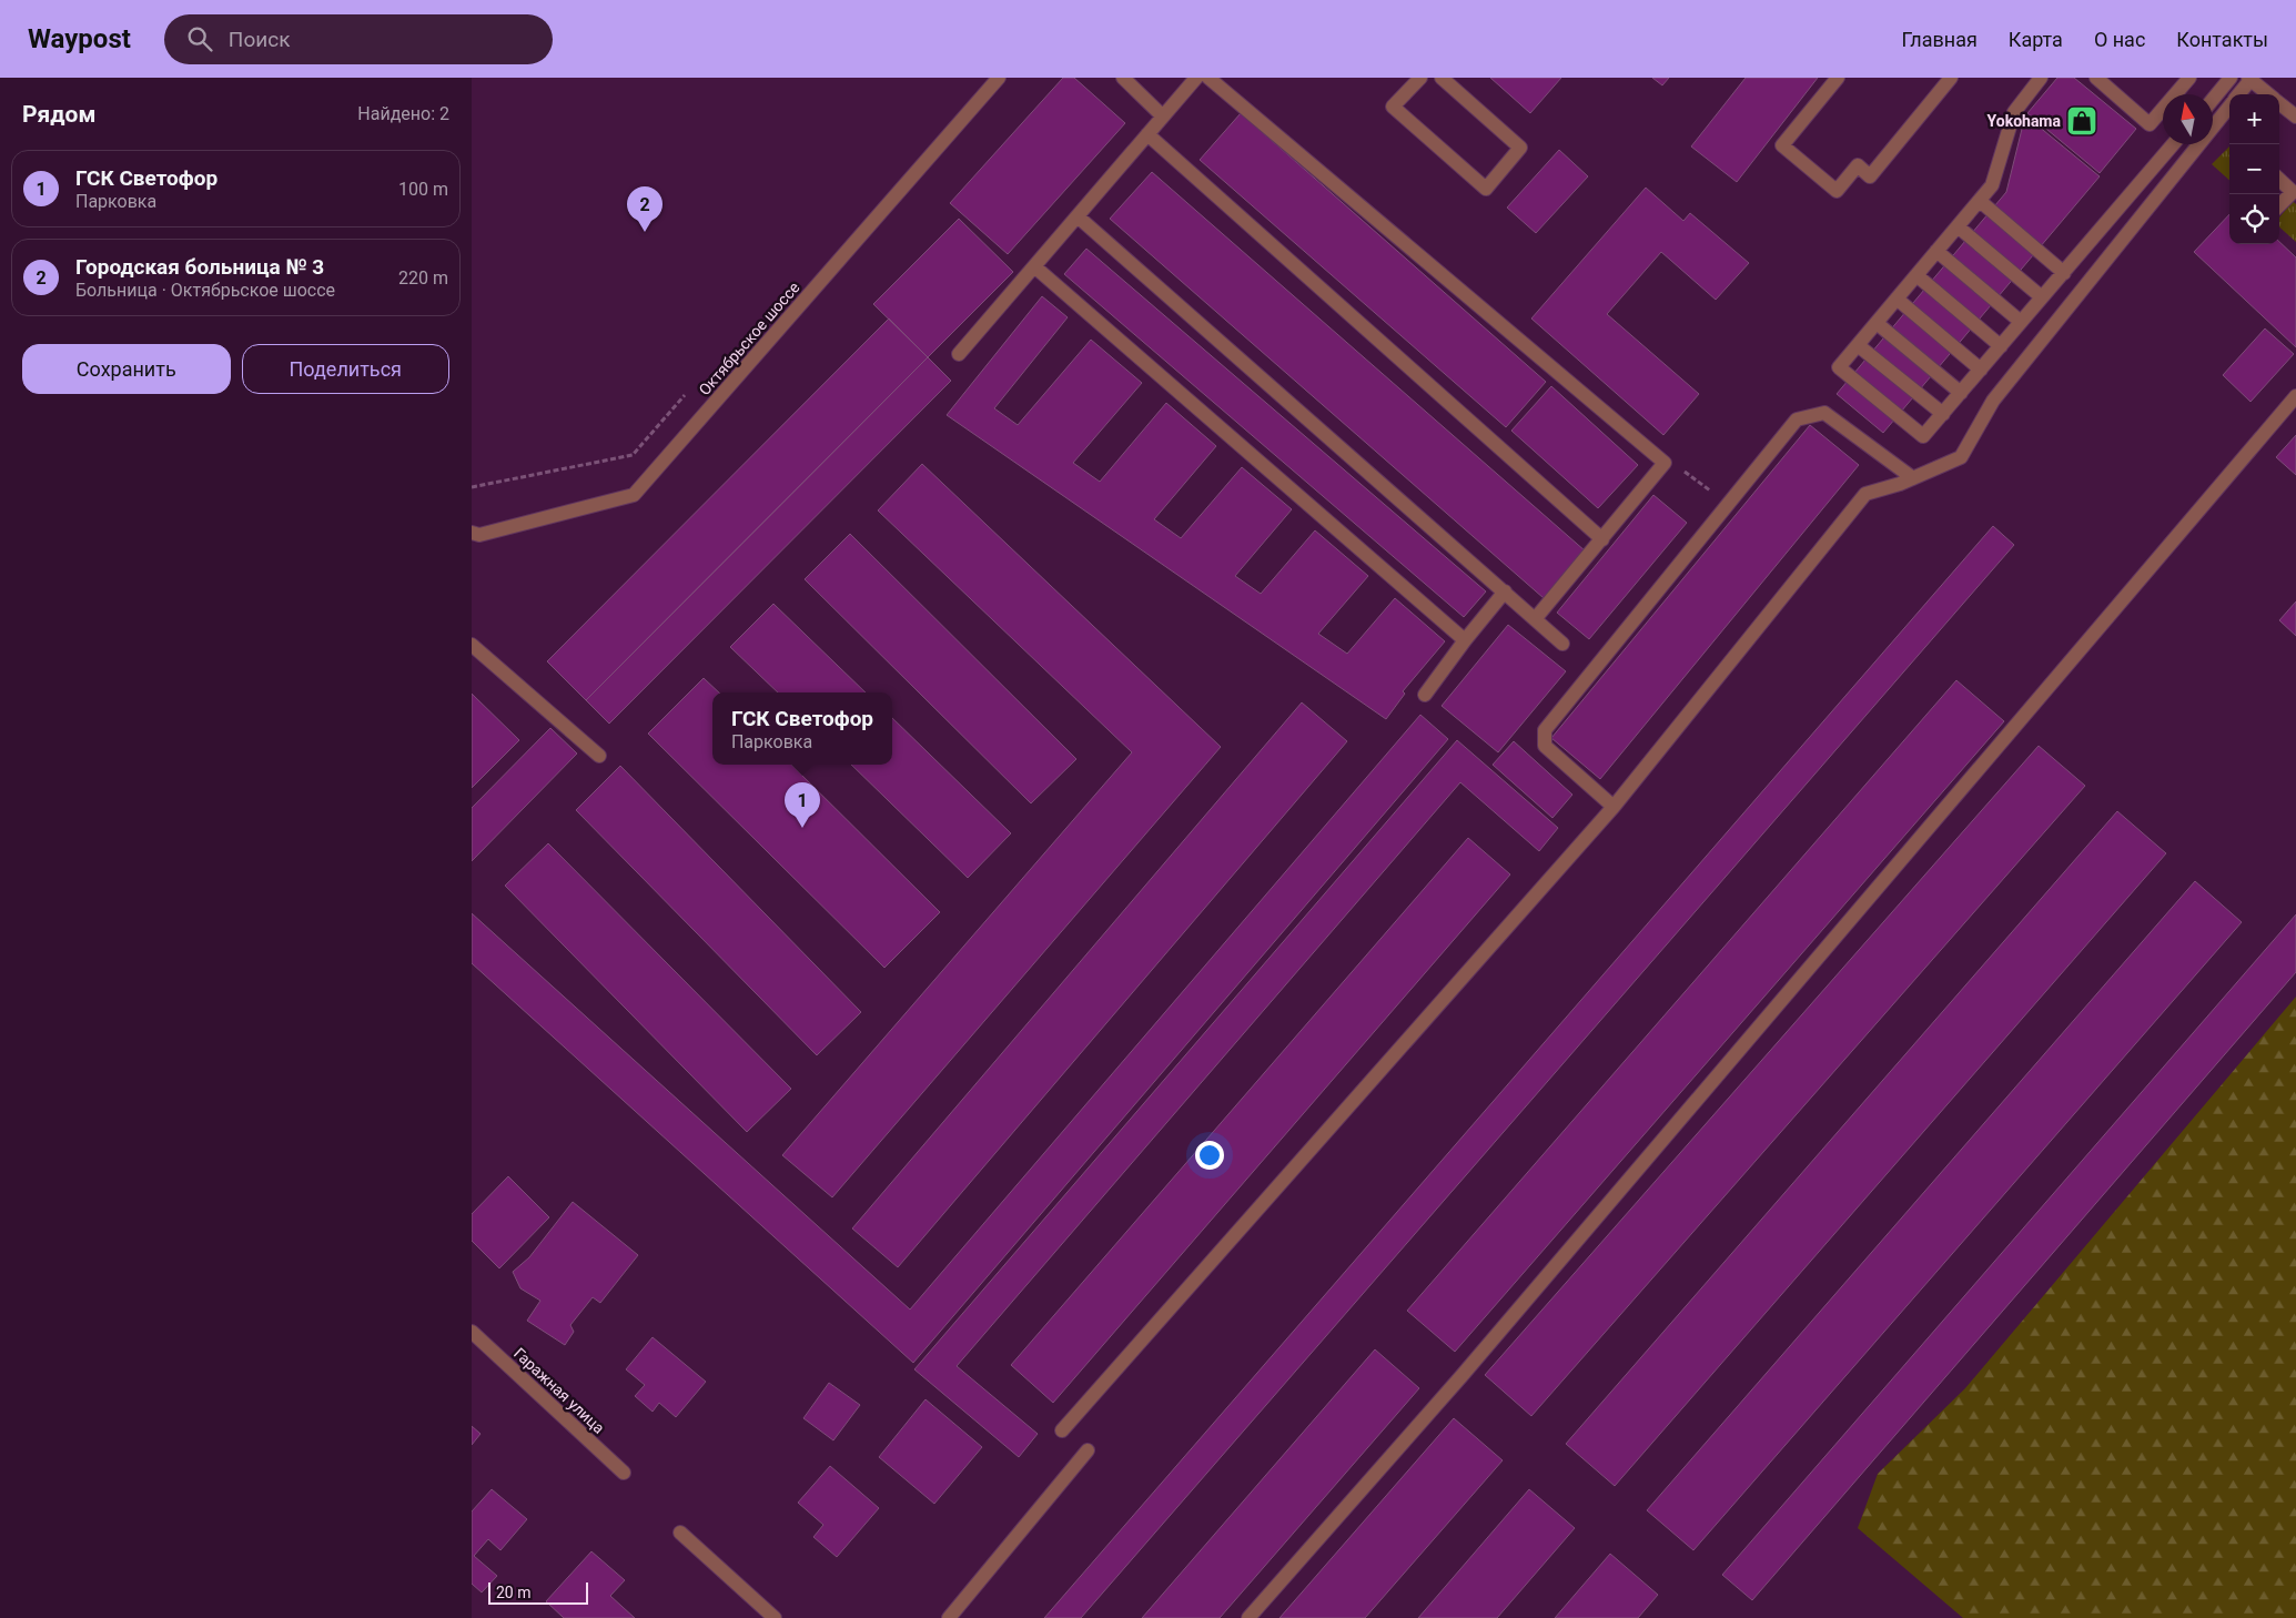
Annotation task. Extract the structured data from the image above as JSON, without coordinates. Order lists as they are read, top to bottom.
{
  "streets": {
    "street": ["Октябрьское шоссе", "Гаражная улица"]
  },
  "places": {
    "shop": ["Yokohama"]
  },
  "scale_bar": "20 m",
  "north": "top",
  "page": {
    "header": "Waypost",
    "search": "Поиск",
    "nav": [
      "Главная",
      "Карта",
      "О нас",
      "Контакты"
    ],
    "heading": ["Рядом", "Найдено: 2"],
    "map_buttons": ["+", "−"],
    "list": [
      {
        "mark": "1",
        "name": "ГСК Светофор",
        "note": "Парковка",
        "value": "100 m"
      },
      {
        "mark": "2",
        "name": "Городская больница № 3",
        "note": "Больница · Октябрьское шоссе",
        "value": "220 m"
      }
    ],
    "pins": ["2", "1"],
    "buttons": ["Сохранить", "Поделиться"],
    "popup": ["ГСК Светофор", "Парковка"],
    "scale": "20 m"
  }
}
